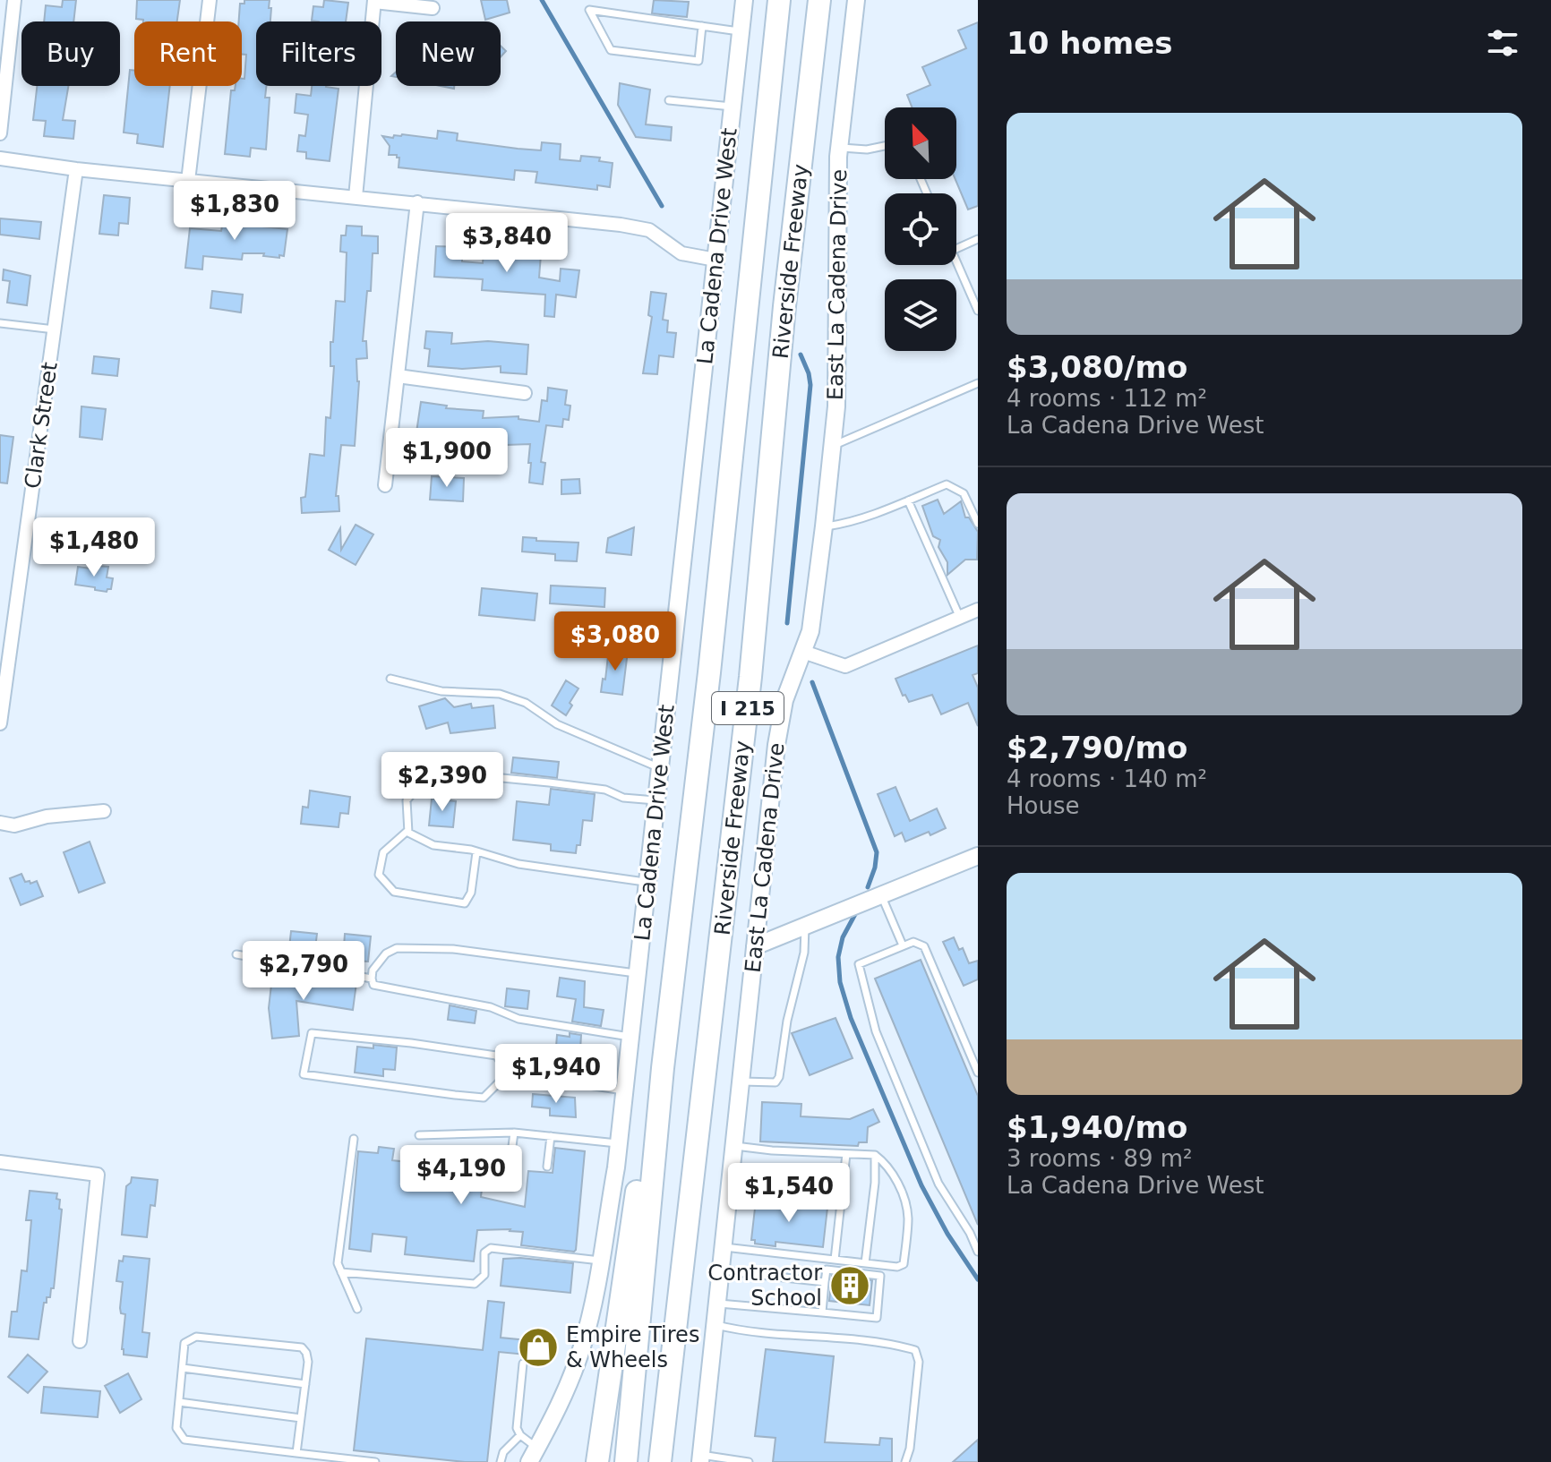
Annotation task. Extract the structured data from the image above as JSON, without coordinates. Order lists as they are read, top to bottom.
{
  "streets": {
    "highway": ["Riverside Freeway", "I 215"],
    "main road": ["La Cadena Drive West", "East La Cadena Drive"],
    "street": ["Clark Street"]
  },
  "places": {
    "building": ["Contractor School"],
    "shop": ["Empire Tires & Wheels"]
  },
  "north": "top left",
  "page": {
    "heading": "10 homes",
    "chip": [
      "Buy",
      "Rent",
      "Filters",
      "New"
    ],
    "list": [
      {
        "name": "$3,080/mo",
        "note": "4 rooms · 112 m² · La Cadena Drive West"
      },
      {
        "name": "$2,790/mo",
        "note": "4 rooms · 140 m² · House"
      },
      {
        "name": "$1,940/mo",
        "note": "3 rooms · 89 m² · La Cadena Drive West"
      }
    ],
    "price": [
      "$1,830",
      "$3,840",
      "$1,900",
      "$1,480",
      "$3,080",
      "$2,390",
      "$2,790",
      "$1,940",
      "$4,190",
      "$1,540"
    ]
  }
}
